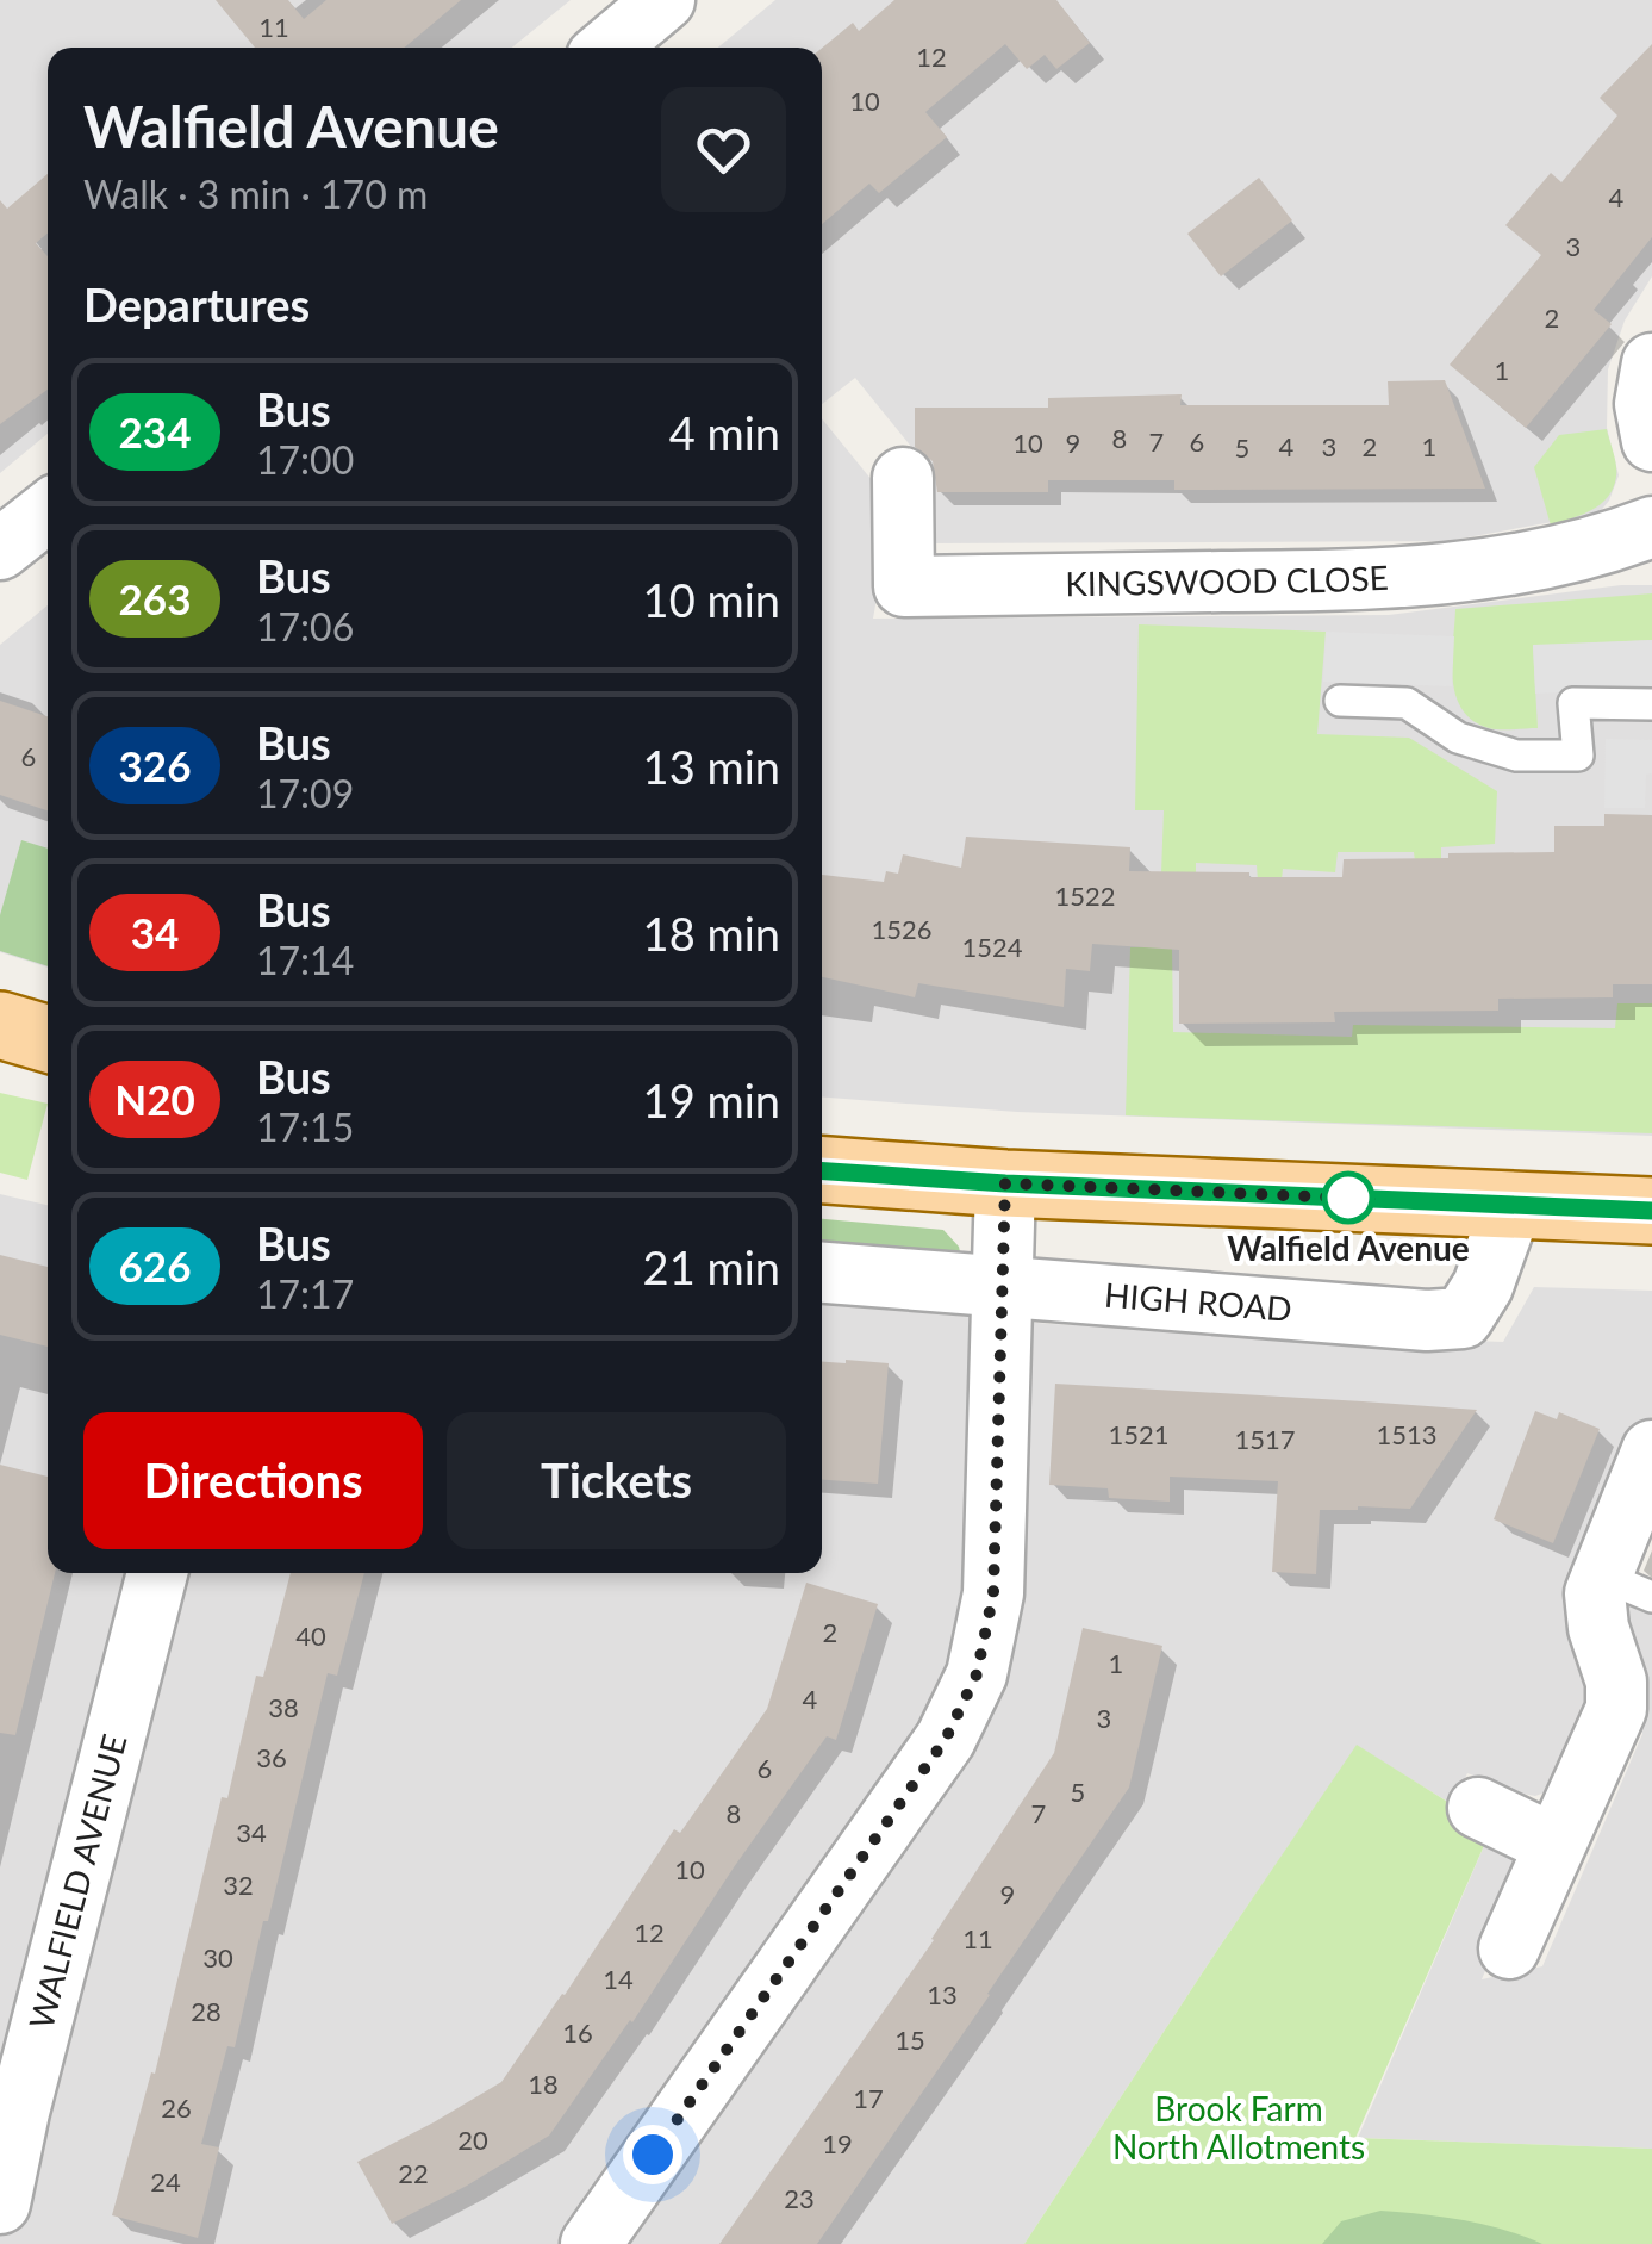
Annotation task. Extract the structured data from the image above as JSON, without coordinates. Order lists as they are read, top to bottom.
{
  "streets": {
    "street": ["KINGSWOOD CLOSE", "HIGH ROAD", "WALFIELD AVENUE"]
  },
  "parks": ["Brook Farm North Allotments"],
  "places": ["Walfield Avenue"],
  "lines": ["bus line 234"],
  "house_numbers": [
    "11",
    "12",
    "10",
    "4",
    "3",
    "2",
    "1",
    "8",
    "7",
    "6",
    "10",
    "9",
    "4",
    "3",
    "2",
    "1",
    "5",
    "6",
    "1522",
    "1526",
    "1524",
    "1521",
    "1513",
    "1517",
    "2",
    "40",
    "1",
    "4",
    "38",
    "3",
    "36",
    "6",
    "5",
    "8",
    "7",
    "34",
    "10",
    "32",
    "9",
    "12",
    "11",
    "30",
    "14",
    "13",
    "28",
    "16",
    "15",
    "18",
    "17",
    "26",
    "20",
    "19",
    "22",
    "24",
    "23"
  ],
  "page": {
    "heading": [
      ["Walfield Avenue", "Walk · 3 min · 170 m"],
      "Departures"
    ],
    "list": [
      {
        "mark": "234",
        "name": "Bus",
        "note": "17:00",
        "value": "4 min"
      },
      {
        "mark": "263",
        "name": "Bus",
        "note": "17:06",
        "value": "10 min"
      },
      {
        "mark": "326",
        "name": "Bus",
        "note": "17:09",
        "value": "13 min"
      },
      {
        "mark": "34",
        "name": "Bus",
        "note": "17:14",
        "value": "18 min"
      },
      {
        "mark": "N20",
        "name": "Bus",
        "note": "17:15",
        "value": "19 min"
      },
      {
        "mark": "626",
        "name": "Bus",
        "note": "17:17",
        "value": "21 min"
      }
    ],
    "buttons": ["Directions", "Tickets"]
  }
}
